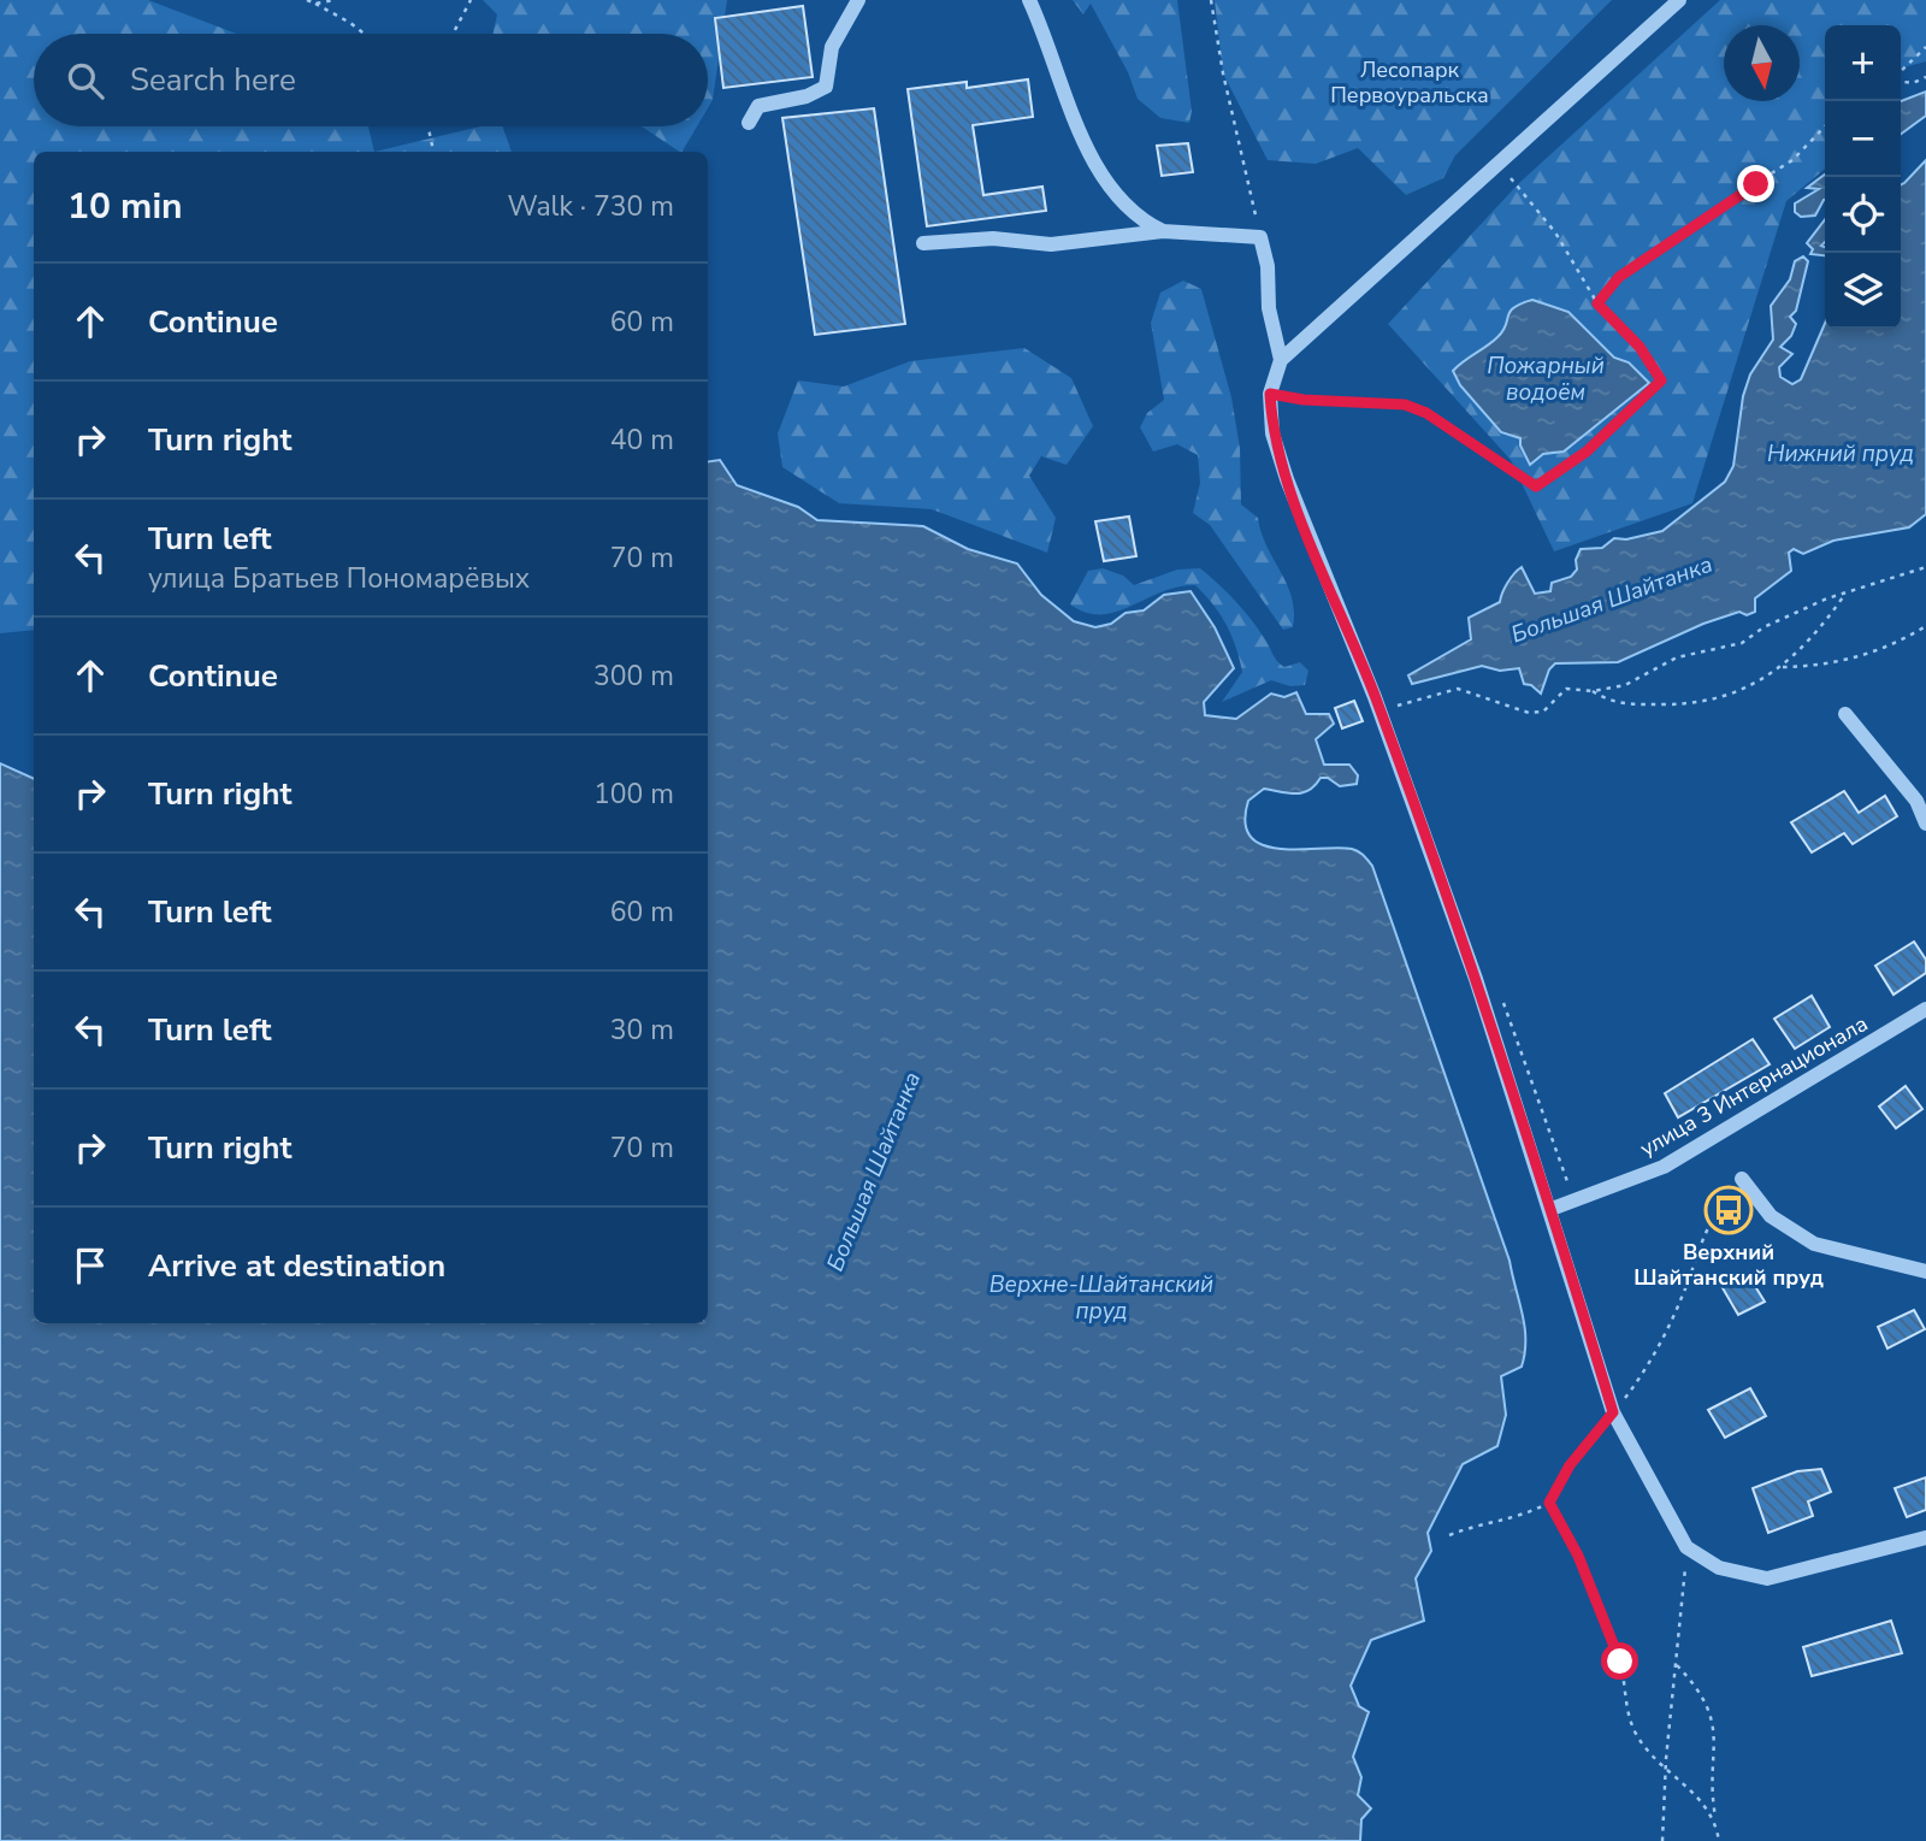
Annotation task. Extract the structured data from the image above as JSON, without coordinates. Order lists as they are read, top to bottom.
{
  "streets": {
    "street": ["улица 3 Интернационала"]
  },
  "water": [
    "Пожарный водоём",
    "Нижний пруд",
    "Большая Шайтанка",
    "Верхне-Шайтанский пруд"
  ],
  "parks": ["Лесопарк Первоуральска"],
  "places": {
    "bus stop": ["Верхний Шайтанский пруд"]
  },
  "north": "bottom",
  "page": {
    "map_buttons": ["+", "−"],
    "search": "Search here",
    "heading": ["10 min", "Walk · 730 m"],
    "list": [
      ["Continue", "60 m"],
      ["Turn right", "40 m"],
      ["Turn left", "улица Братьев Пономарёвых", "70 m"],
      ["Continue", "300 m"],
      ["Turn right", "100 m"],
      ["Turn left", "60 m"],
      ["Turn left", "30 m"],
      ["Turn right", "70 m"],
      "Arrive at destination"
    ]
  }
}
